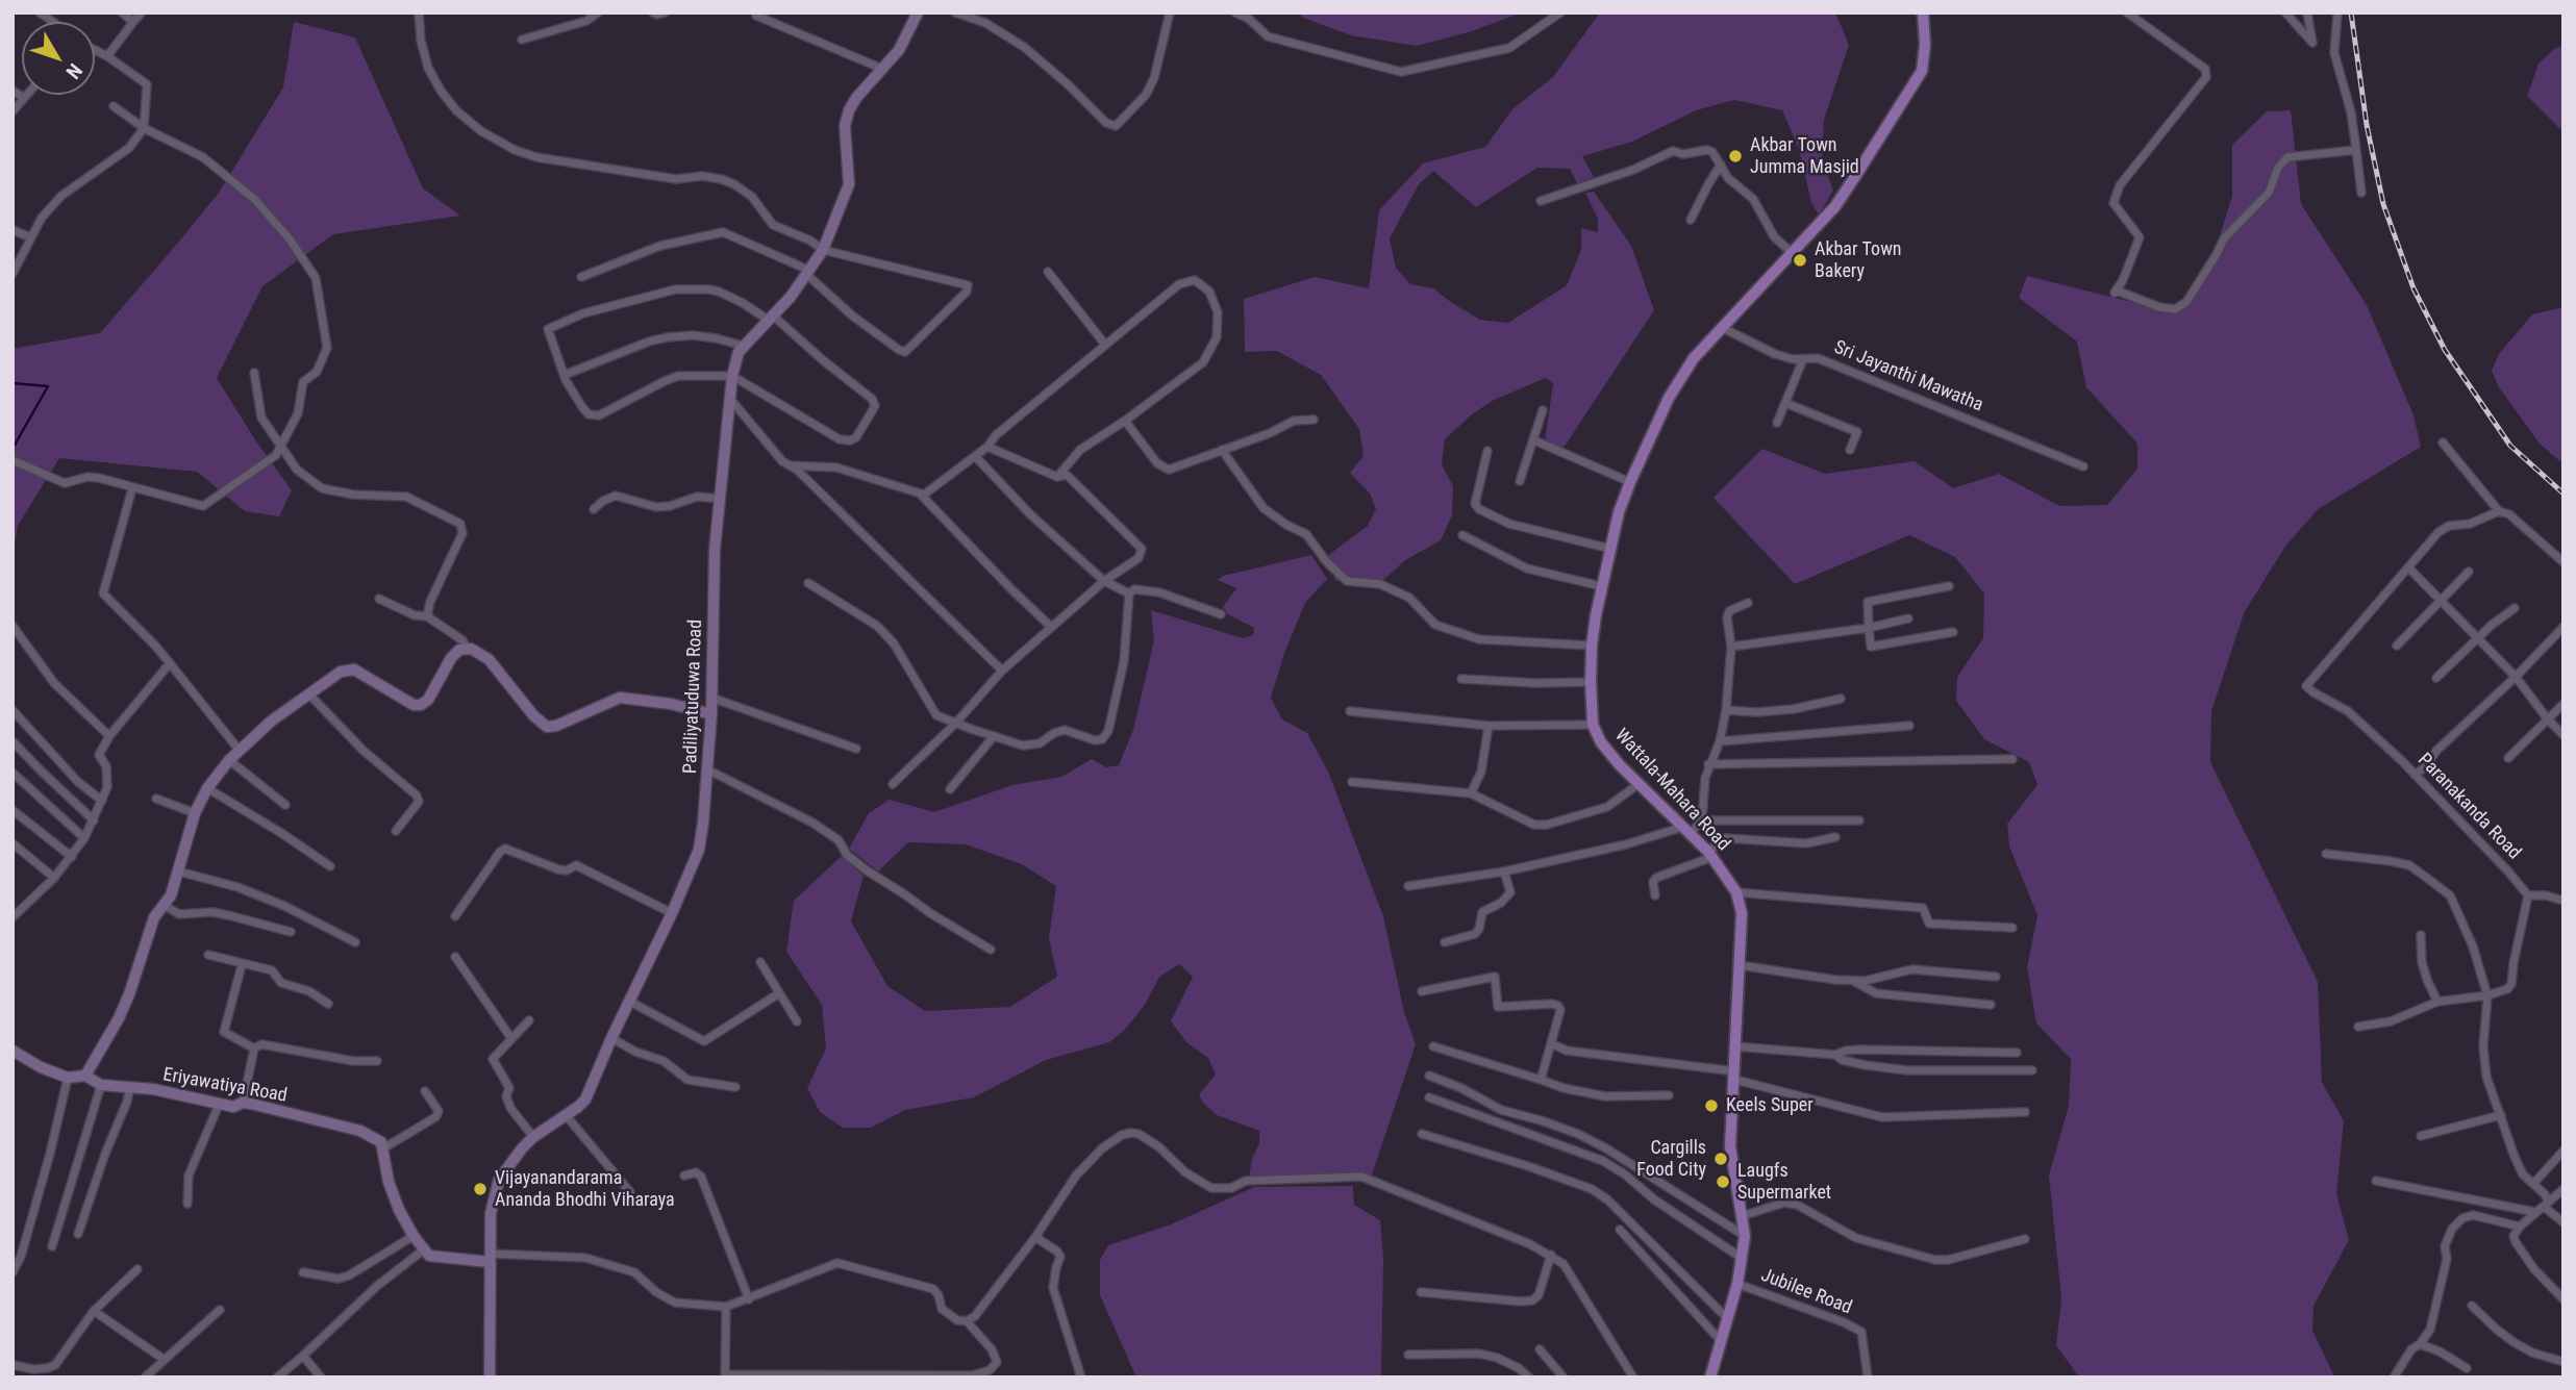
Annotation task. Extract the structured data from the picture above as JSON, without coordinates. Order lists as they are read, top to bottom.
{
  "streets": {
    "main road": ["Wattala-Mahara Road"],
    "street": [
      "Sri Jayanthi Mawatha",
      "Padiliyatuduwa Road",
      "Paranakanda Road",
      "Eriyawatiya Road",
      "Jubilee Road"
    ]
  },
  "crossings": [
    ["Sri Jayanthi Mawatha", "Wattala-Mahara Road"],
    ["Wattala-Mahara Road", "Jubilee Road"]
  ],
  "places": [
    "Akbar Town Jumma Masjid",
    "Akbar Town Bakery",
    "Keels Super",
    "Cargills Food City",
    "Laugfs Supermarket",
    "Vijayanandarama Ananda Bhodhi Viharaya"
  ],
  "north": "bottom right"
}
